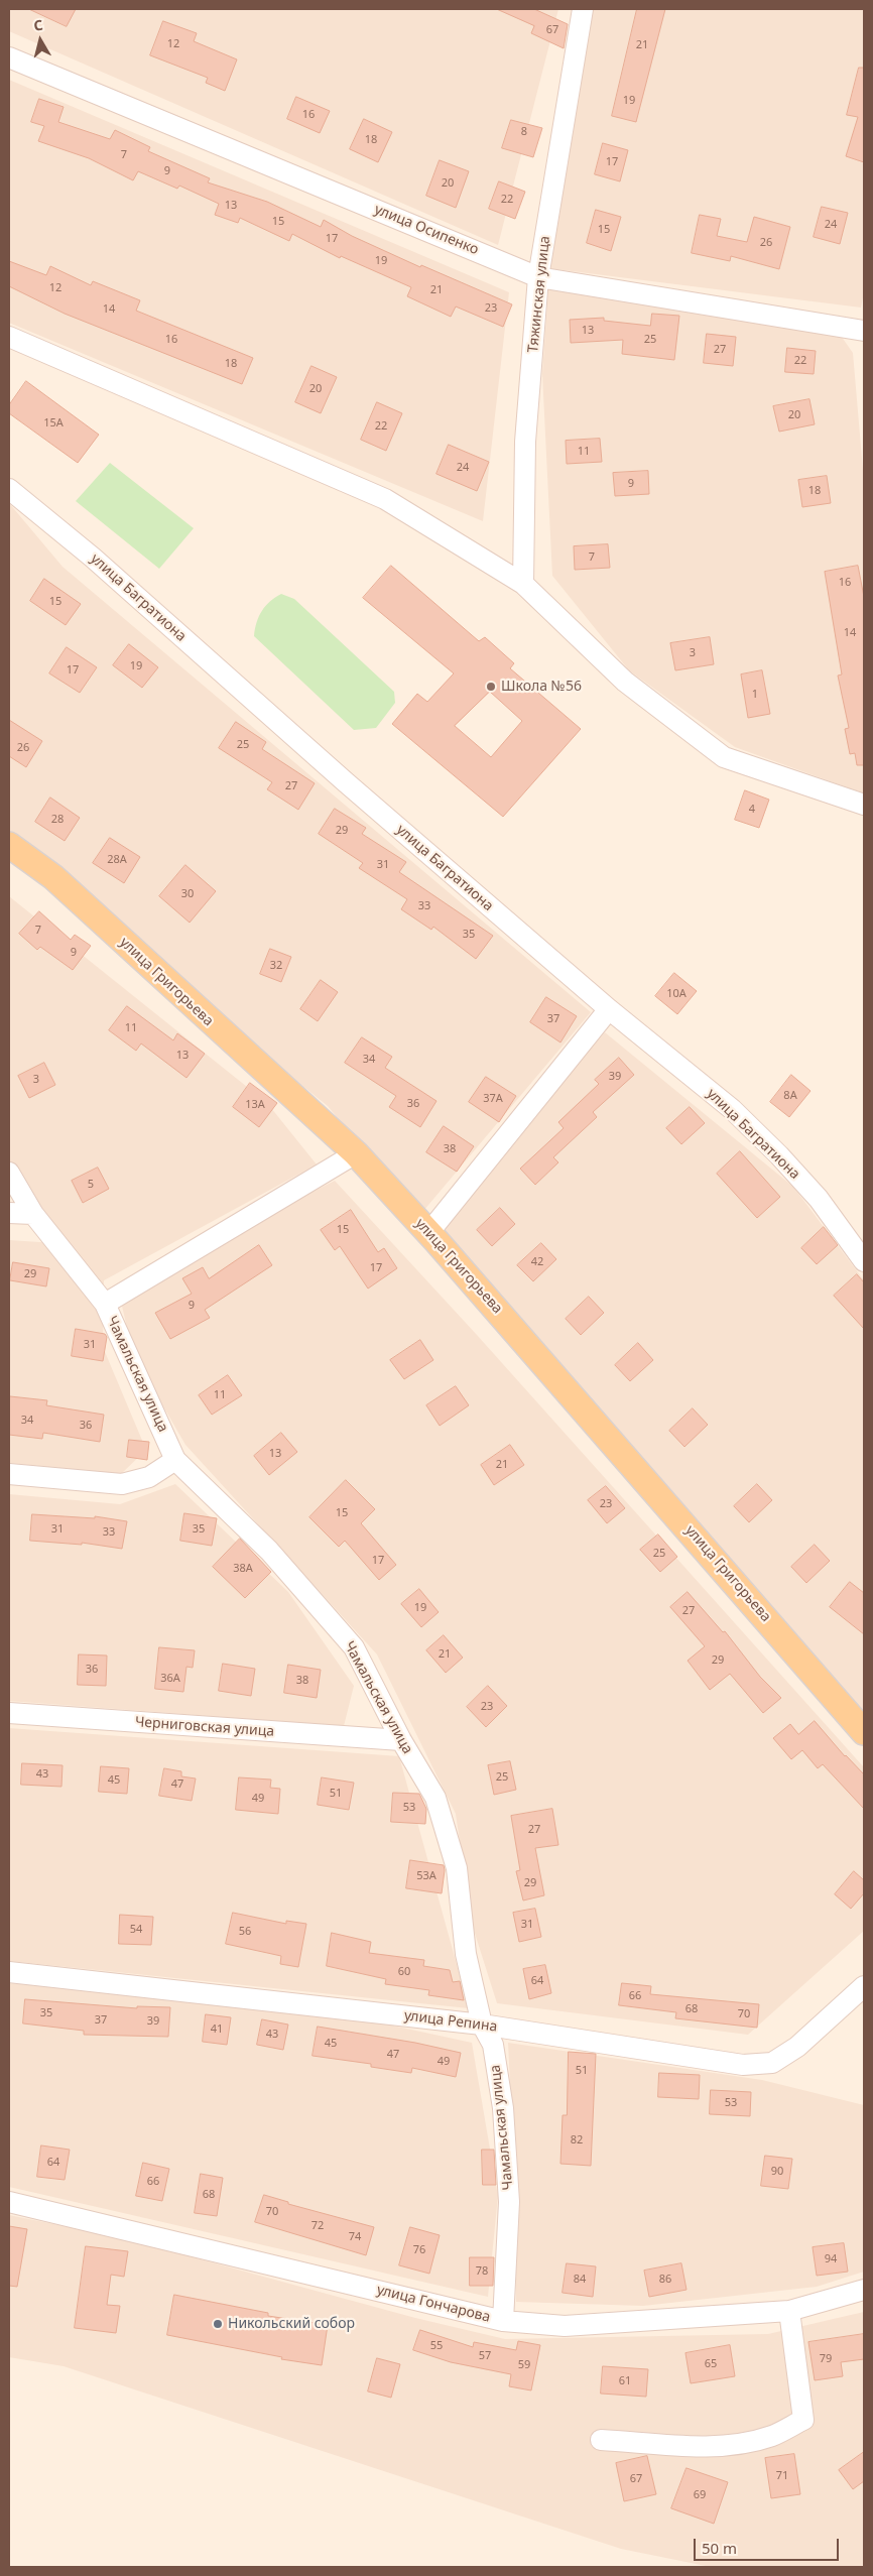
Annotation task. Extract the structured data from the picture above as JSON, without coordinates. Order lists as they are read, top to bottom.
{
  "streets": {
    "main road": ["улица Григорьева"],
    "street": [
      "улица Осипенко",
      "Тяжинская улица",
      "улица Багратиона",
      "Чамальская улица",
      "Черниговская улица",
      "улица Репина",
      "улица Гончарова"
    ]
  },
  "crossings": [
    ["улица Осипенко", "Тяжинская улица"],
    ["Чамальская улица", "Черниговская улица"],
    ["Чамальская улица", "улица Репина"],
    ["Чамальская улица", "улица Гончарова"]
  ],
  "places": ["Школа №56", "Никольский собор"],
  "house_numbers": [
    "67",
    "12",
    "21",
    "19",
    "16",
    "8",
    "18",
    "7",
    "17",
    "9",
    "20",
    "22",
    "13",
    "15",
    "24",
    "15",
    "17",
    "26",
    "19",
    "12",
    "21",
    "23",
    "14",
    "13",
    "16",
    "25",
    "27",
    "22",
    "18",
    "20",
    "20",
    "15А",
    "22",
    "11",
    "24",
    "9",
    "18",
    "7",
    "16",
    "15",
    "14",
    "3",
    "19",
    "17",
    "1",
    "25",
    "26",
    "27",
    "4",
    "28",
    "29",
    "28А",
    "31",
    "30",
    "33",
    "7",
    "35",
    "9",
    "32",
    "10А",
    "37",
    "11",
    "13",
    "34",
    "39",
    "3",
    "8А",
    "37А",
    "36",
    "13А",
    "38",
    "5",
    "15",
    "42",
    "17",
    "29",
    "9",
    "31",
    "11",
    "34",
    "36",
    "13",
    "21",
    "23",
    "15",
    "31",
    "35",
    "33",
    "25",
    "17",
    "38А",
    "19",
    "27",
    "21",
    "29",
    "36",
    "36А",
    "38",
    "23",
    "43",
    "25",
    "45",
    "47",
    "51",
    "49",
    "53",
    "27",
    "53А",
    "29",
    "31",
    "54",
    "56",
    "60",
    "64",
    "66",
    "68",
    "35",
    "70",
    "37",
    "39",
    "41",
    "43",
    "45",
    "47",
    "49",
    "51",
    "53",
    "82",
    "64",
    "90",
    "66",
    "68",
    "70",
    "72",
    "74",
    "76",
    "94",
    "78",
    "84",
    "86",
    "55",
    "57",
    "79",
    "65",
    "59",
    "61",
    "71",
    "67",
    "69"
  ],
  "scale_bar": "50 m",
  "north": "top"
}
